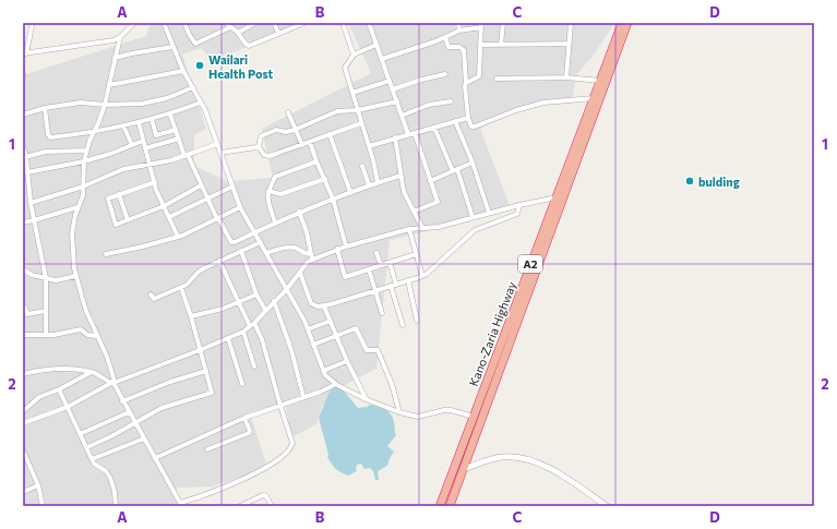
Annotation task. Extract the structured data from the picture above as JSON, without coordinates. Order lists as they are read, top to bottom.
{
  "streets": {
    "highway": ["A2", "Kano-Zaria Highway"]
  },
  "places": ["Wailari Health Post", "bulding"],
  "grid": {
    "columns": [
      "A",
      "B",
      "C",
      "D"
    ],
    "rows": ["1", "2"]
  }
}
